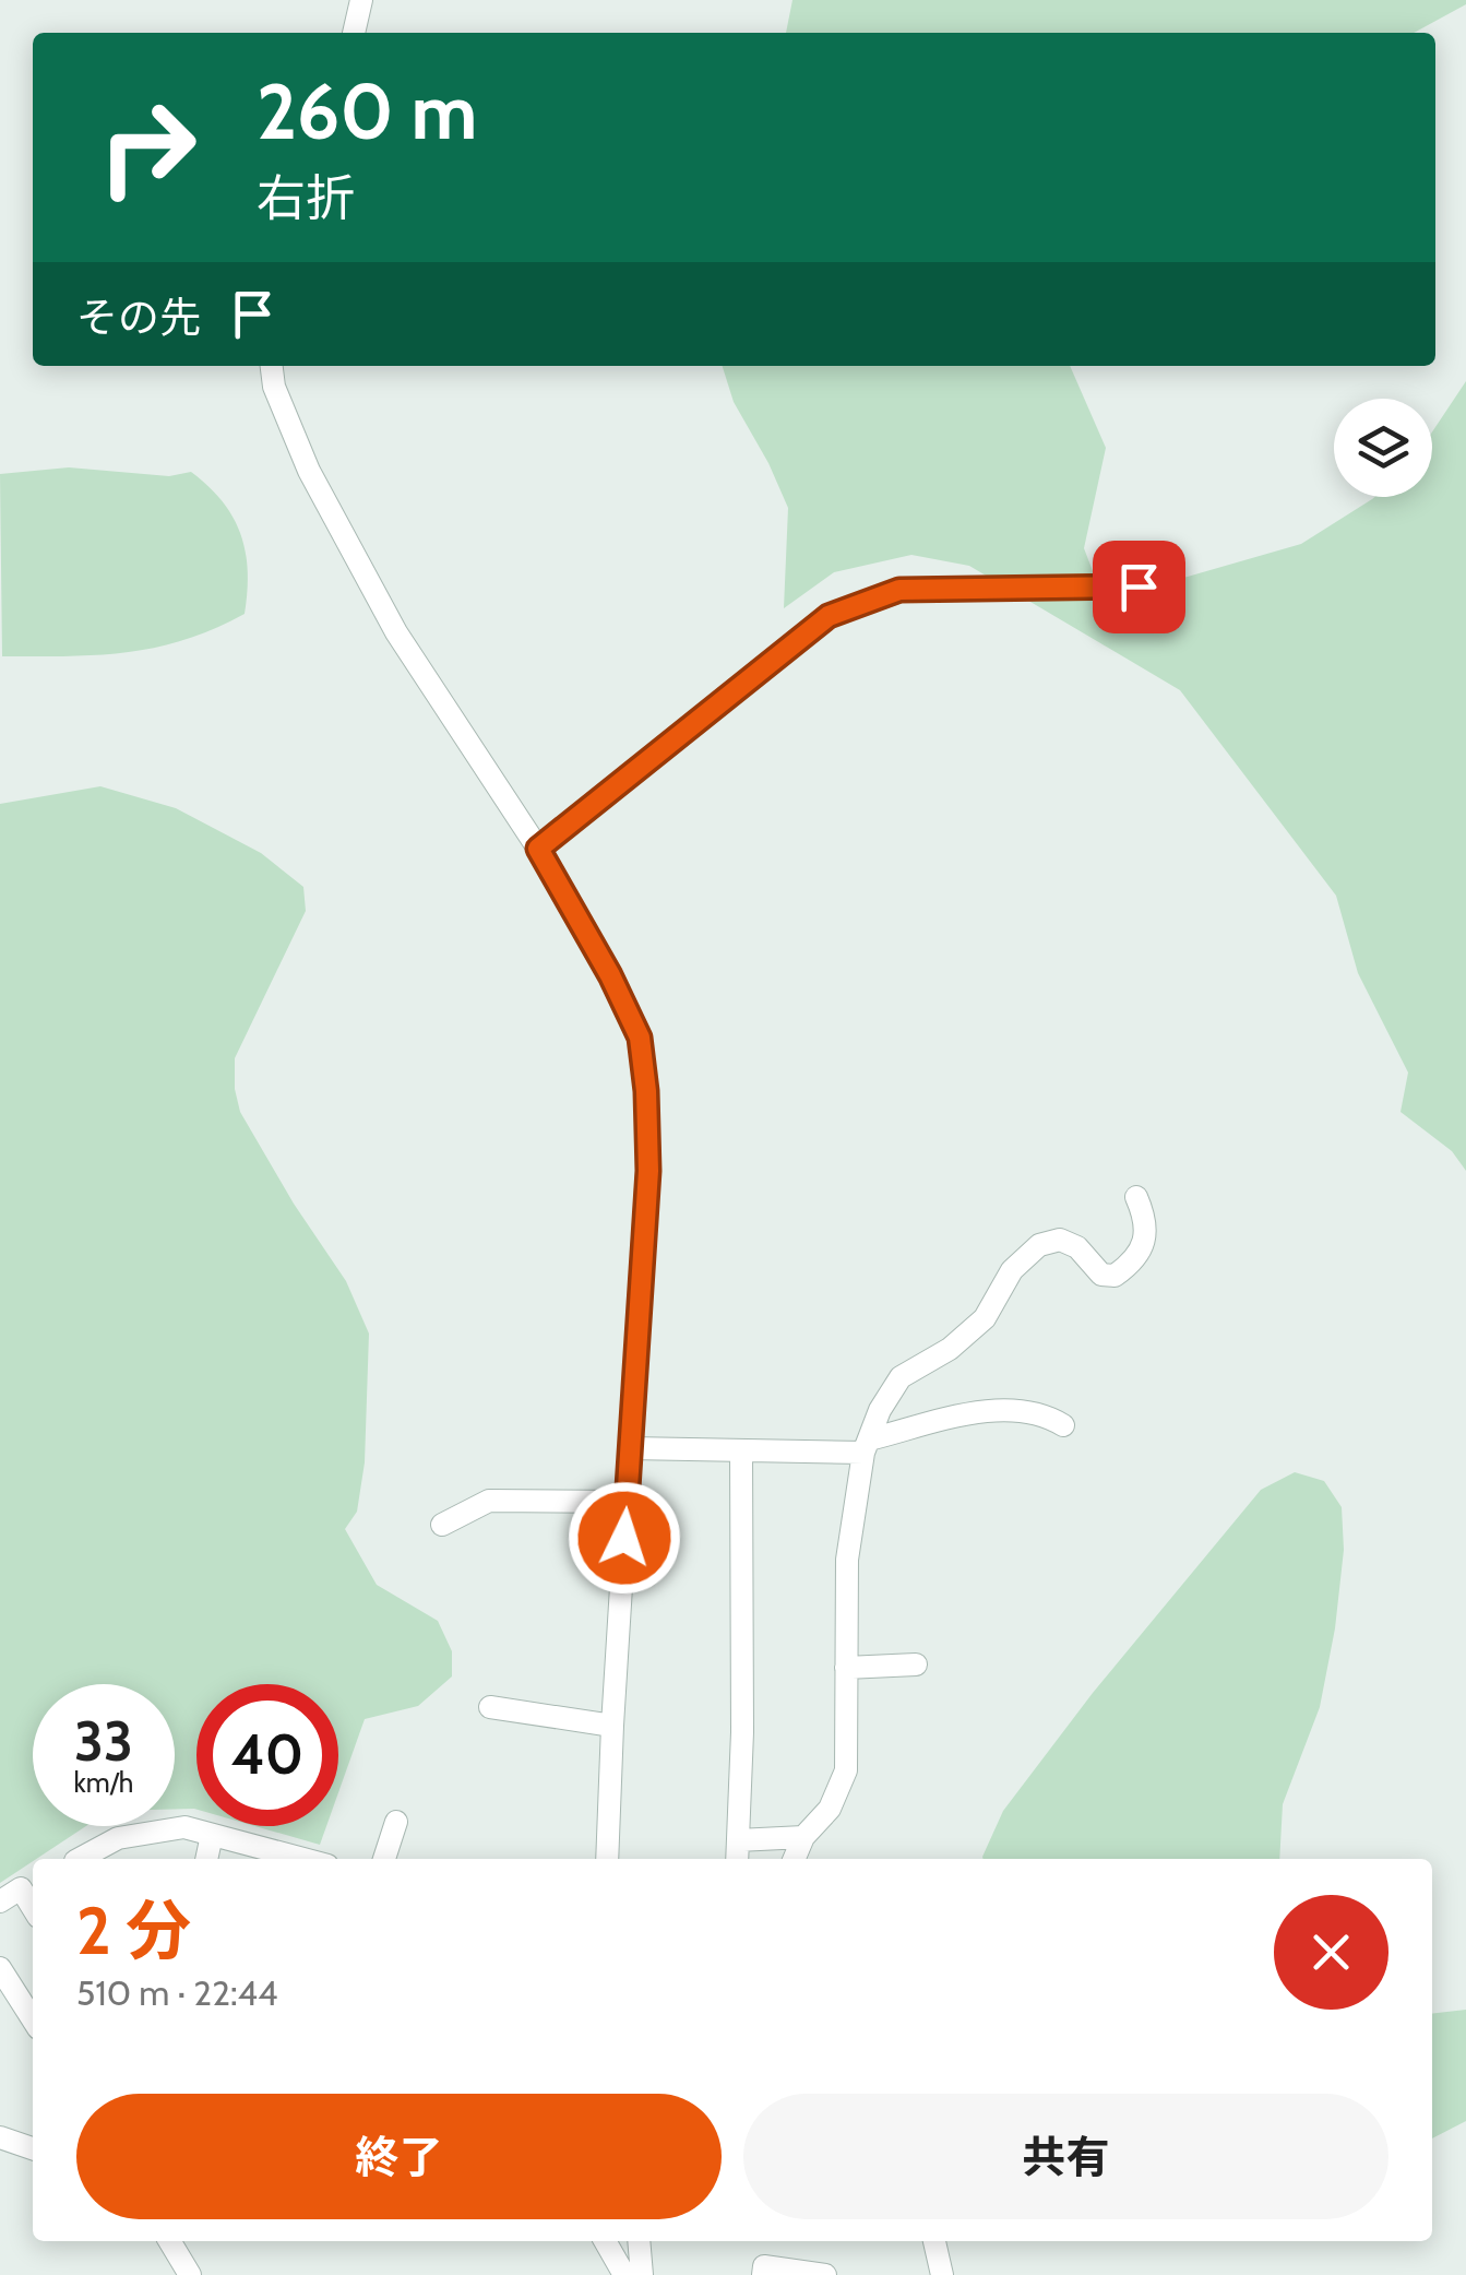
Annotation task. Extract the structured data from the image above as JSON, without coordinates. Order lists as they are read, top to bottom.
{
  "page": {
    "turn": ["260 m", "右折"],
    "then": "その先",
    "speed": "33 km/h",
    "limit": "40",
    "heading": ["2 分", "510 m · 22:44"],
    "buttons": ["終了", "共有"]
  }
}
